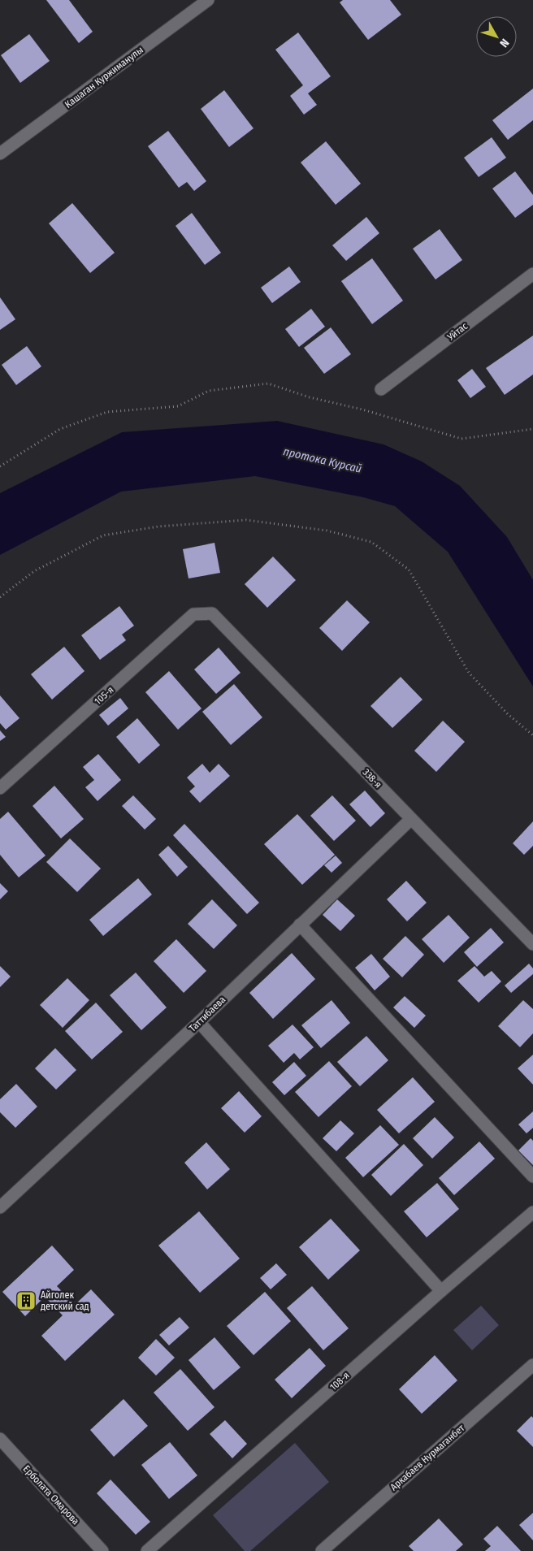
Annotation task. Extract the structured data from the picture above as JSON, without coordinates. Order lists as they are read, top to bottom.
{
  "streets": {
    "street": [
      "Кашаган Куржиманулы",
      "Уйтас",
      "105-я",
      "338-я",
      "Таттибаева",
      "108-я",
      "Аркабаев Нурмаганбет",
      "Ерболата Омарова"
    ]
  },
  "crossings": [
    ["105-я", "338-я"],
    ["338-я", "Таттибаева"]
  ],
  "water": ["протока Курсай"],
  "places": {
    "building": ["Айголек детский сад"]
  },
  "north": "bottom right"
}
